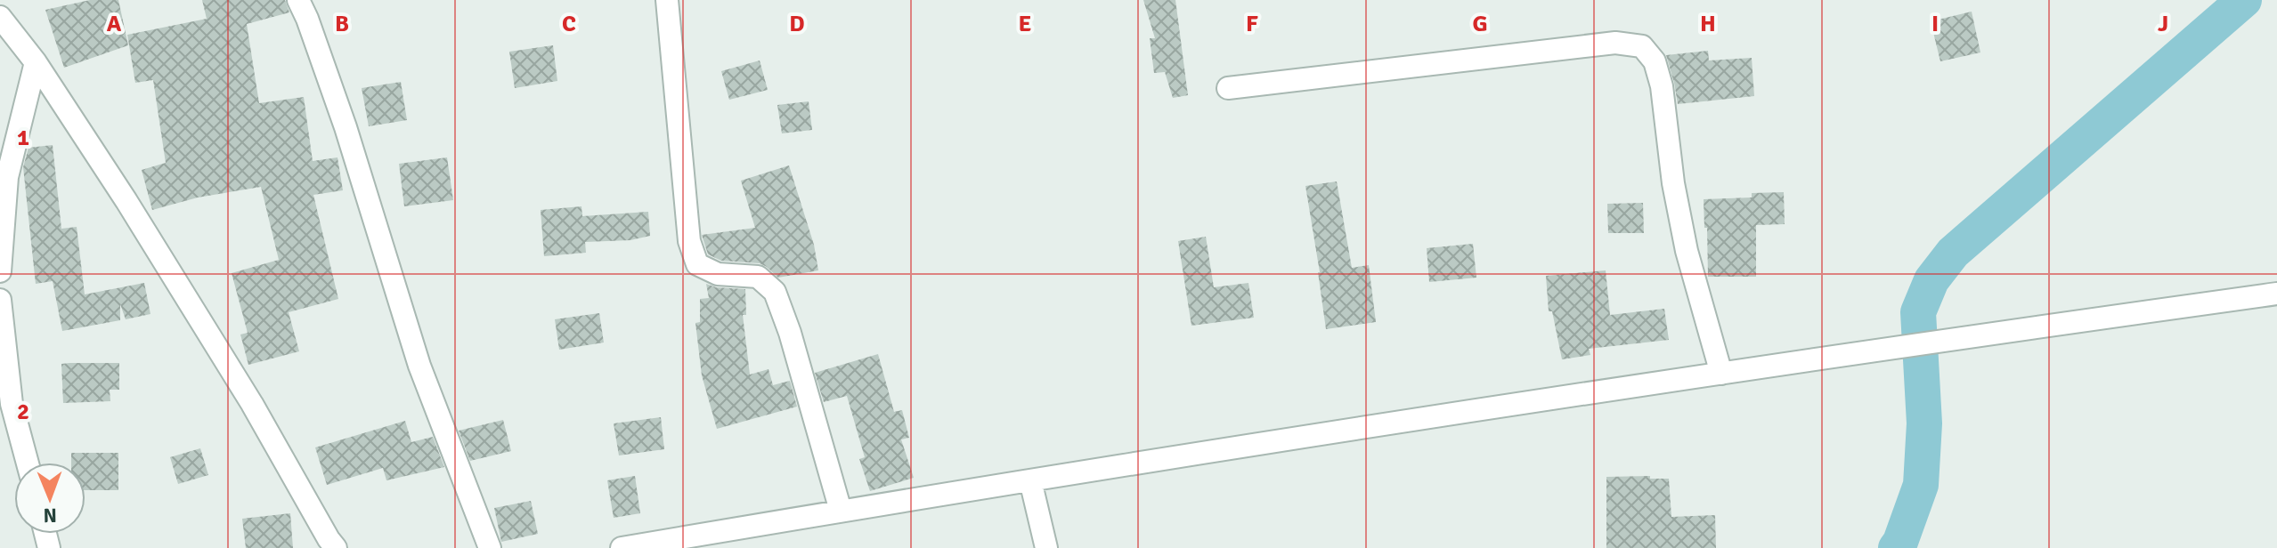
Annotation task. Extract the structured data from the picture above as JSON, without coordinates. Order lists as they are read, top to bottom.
{
  "north": "bottom",
  "grid": {
    "columns": [
      "A",
      "B",
      "C",
      "D",
      "E",
      "F",
      "G",
      "H",
      "I",
      "J"
    ],
    "rows": ["1", "2"]
  }
}
